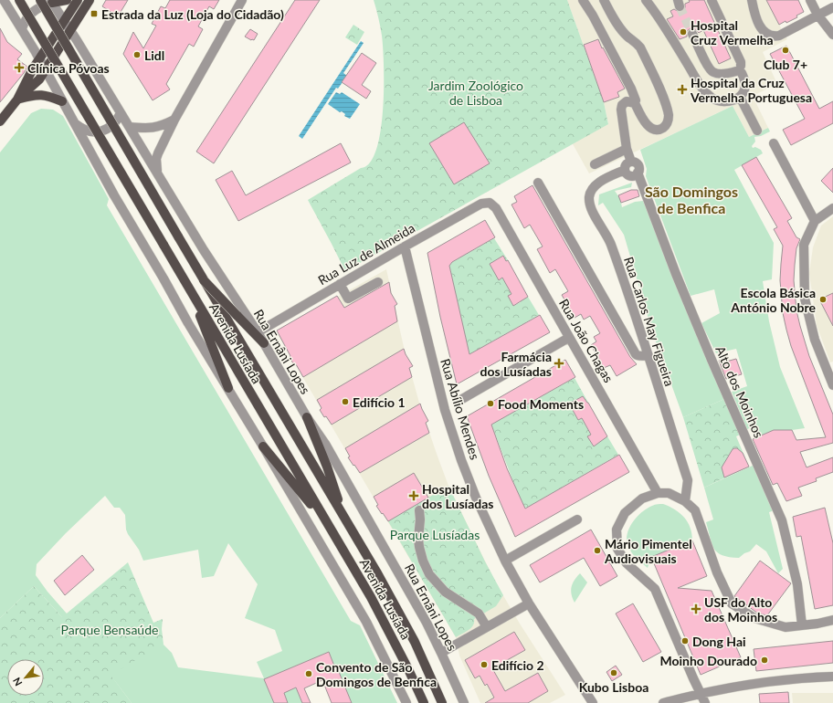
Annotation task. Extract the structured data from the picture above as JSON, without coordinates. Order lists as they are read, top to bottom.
{
  "streets": {
    "main road": ["Avenida Lusíada"],
    "street": [
      "Rua Luz de Almeida",
      "Rua Carlos May Figueira",
      "Rua João Chagas",
      "Rua Ernâni Lopes",
      "Alto dos Moinhos",
      "Rua Abílio Mendes"
    ]
  },
  "crossings": [
    ["Rua Luz de Almeida", "Rua João Chagas"],
    ["Rua Luz de Almeida", "Rua Ernâni Lopes"],
    ["Rua Luz de Almeida", "Rua Abílio Mendes"],
    ["Rua Carlos May Figueira", "Alto dos Moinhos"]
  ],
  "districts": ["São Domingos de Benfica"],
  "parks": ["Jardim Zoológico de Lisboa", "Parque Lusíadas", "Parque Bensaúde"],
  "places": {
    "transit": ["Estrada da Luz (Loja do Cidadão)"],
    "other": [
      "Hospital Cruz Vermelha",
      "Club 7+",
      "Lidl",
      "Escola Básica António Nobre",
      "Edifício 1",
      "Food Moments",
      "Mário Pimentel Audiovisuais",
      "Dong Hai",
      "Moinho Dourado",
      "Edifício 2",
      "Kubo Lisboa",
      "Convento de São Domingos de Benfica"
    ],
    "health": [
      "Clínica Póvoas",
      "Hospital da Cruz Vermelha Portuguesa",
      "Farmácia dos Lusíadas",
      "Hospital dos Lusíadas",
      "USF do Alto dos Moinhos"
    ]
  },
  "north": "bottom left"
}
